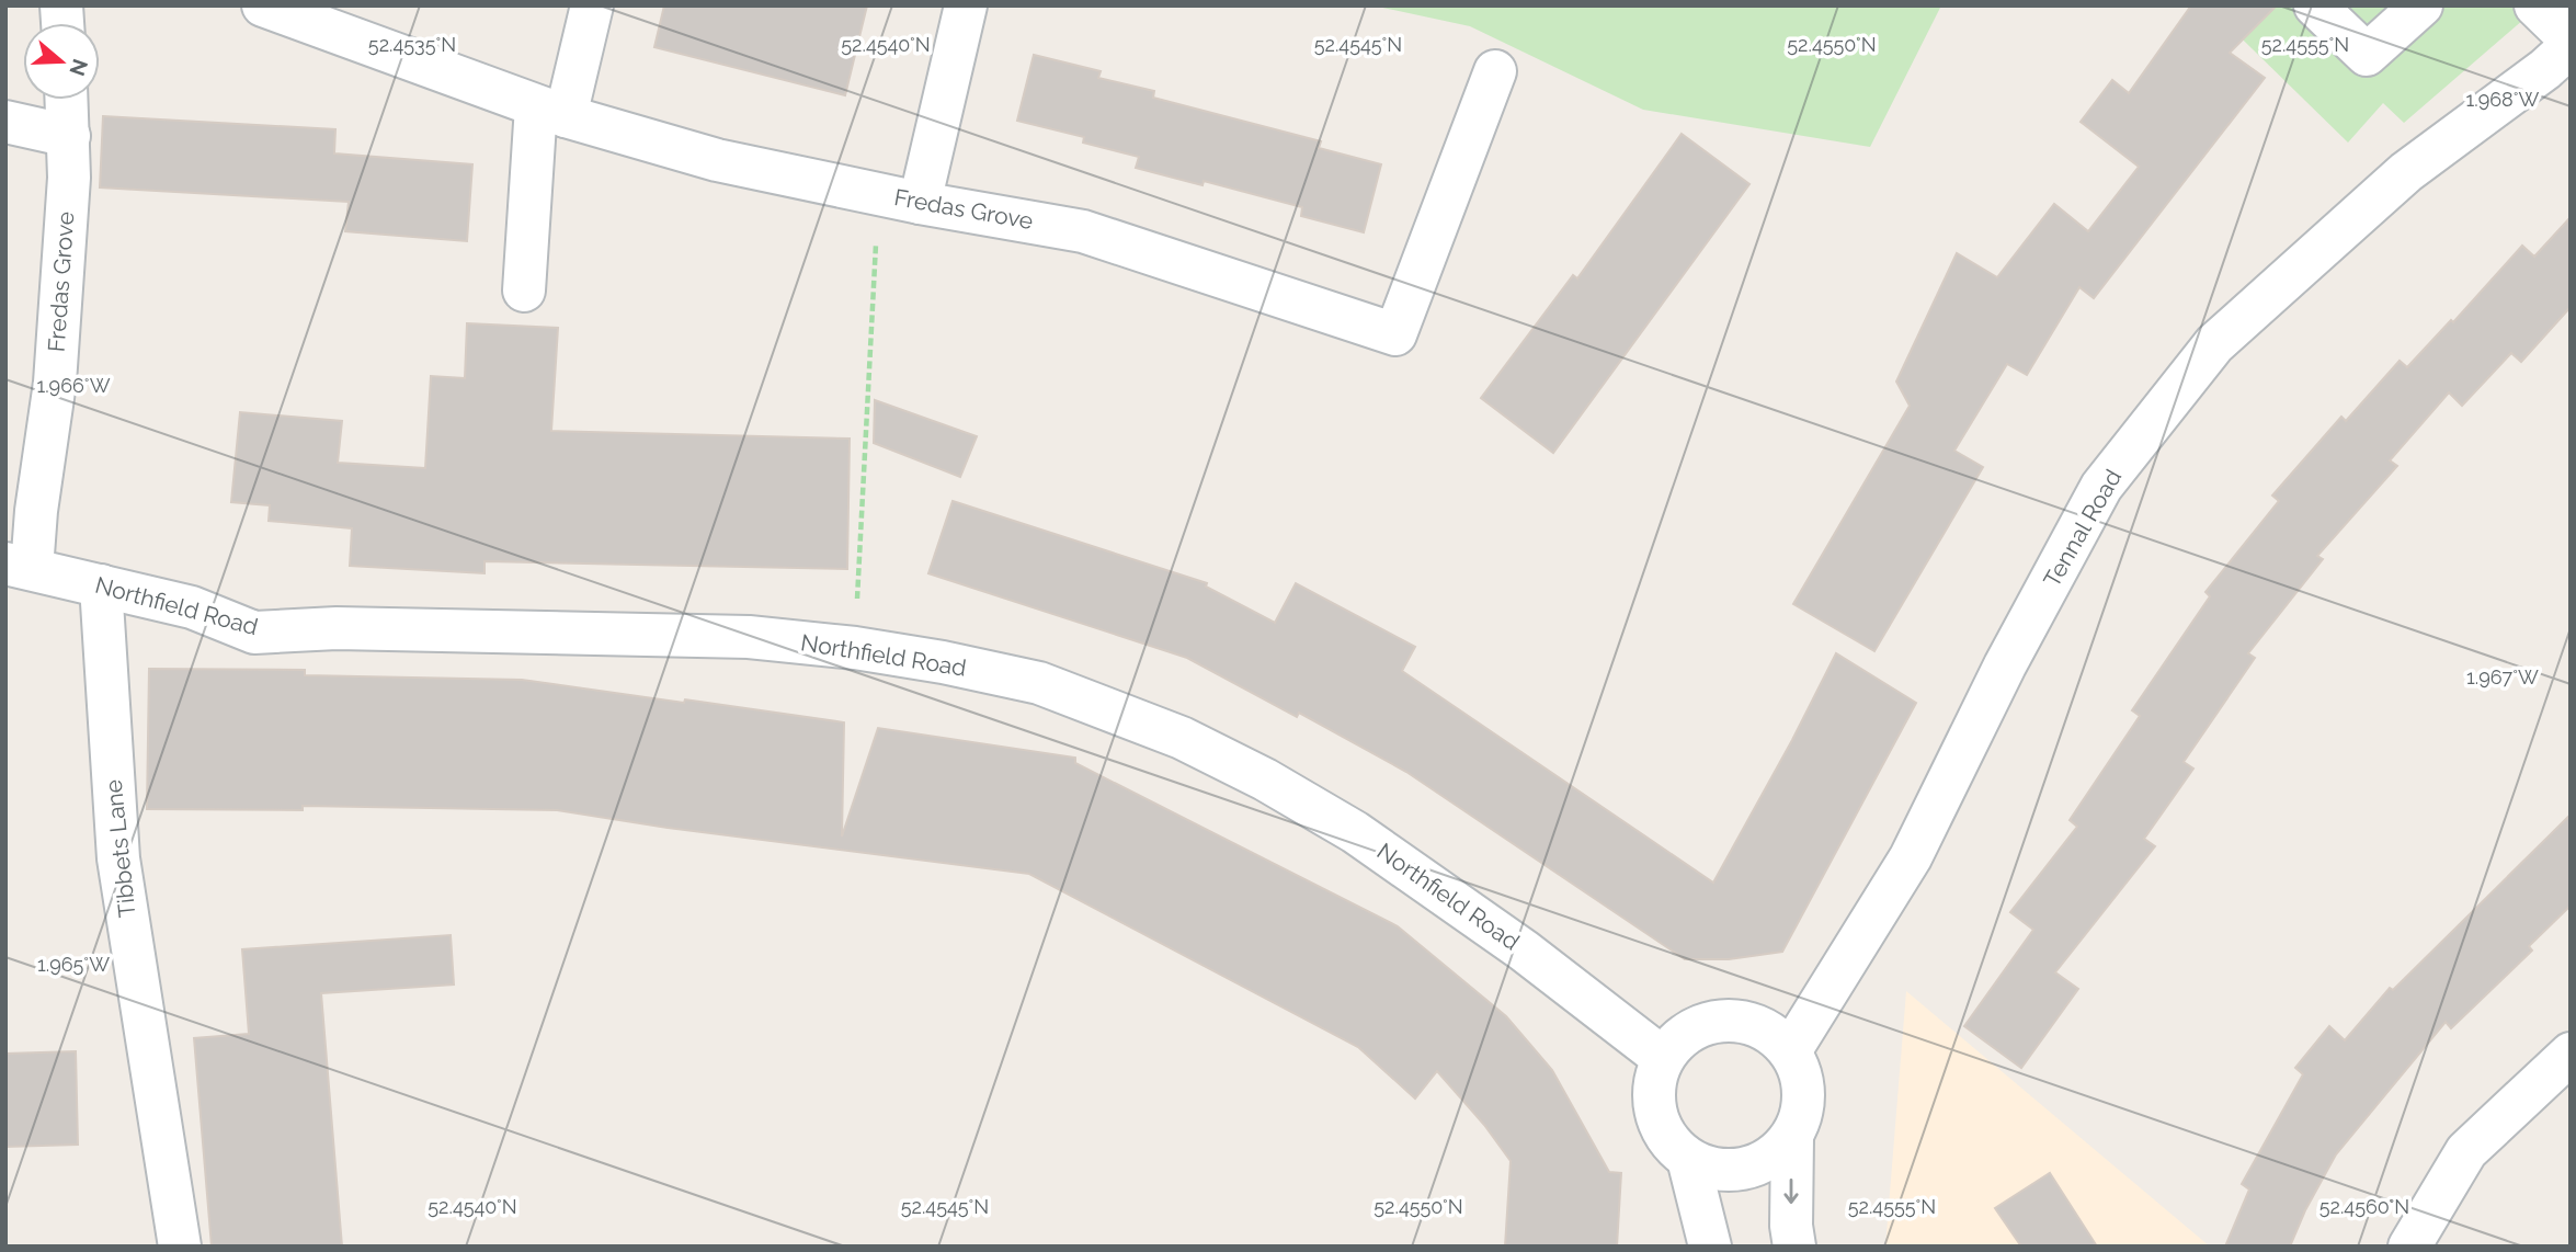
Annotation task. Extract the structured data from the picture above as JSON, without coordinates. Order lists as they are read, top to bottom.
{
  "streets": {
    "street": [
      "Fredas Grove",
      "Tennal Road",
      "Northfield Road",
      "Tibbets Lane"
    ]
  },
  "crossings": [
    ["Fredas Grove", "Northfield Road"],
    ["Tennal Road", "Northfield Road"],
    ["Northfield Road", "Tibbets Lane"]
  ],
  "north": "right",
  "coordinates": [
    "52.4540°N",
    "52.4545°N",
    "52.4550°N",
    "52.4555°N",
    "52.4535°N",
    "1.968°W",
    "1.966°W",
    "1.967°W",
    "1.965°W",
    "52.4560°N"
  ]
}
